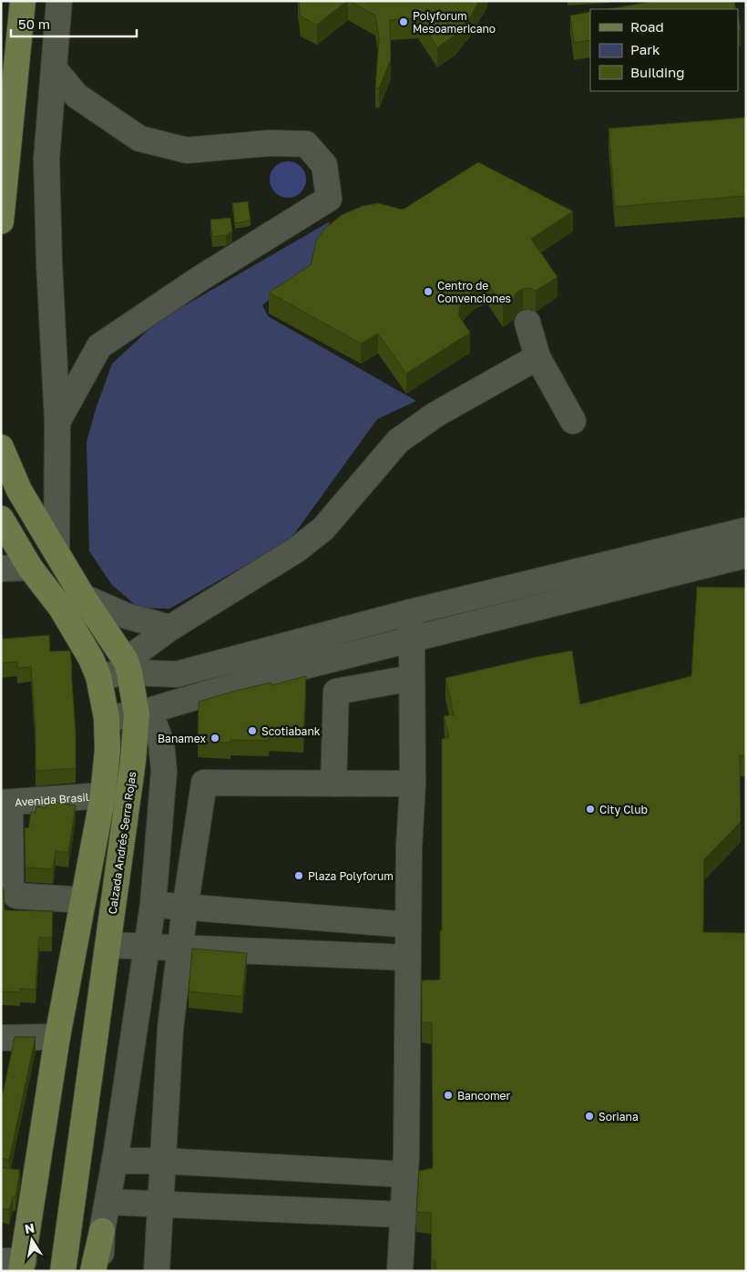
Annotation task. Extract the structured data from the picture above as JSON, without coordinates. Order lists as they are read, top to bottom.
{
  "streets": {
    "main road": ["Calzada Andrés Serra Rojas"],
    "street": ["Avenida Brasil"]
  },
  "places": [
    "Polyforum Mesoamericano",
    "Centro de Convenciones",
    "Scotiabank",
    "Banamex",
    "City Club",
    "Plaza Polyforum",
    "Bancomer",
    "Soriana"
  ],
  "legend": ["Road", "Park", "Building"],
  "scale_bar": "50 m",
  "north": "top"
}
